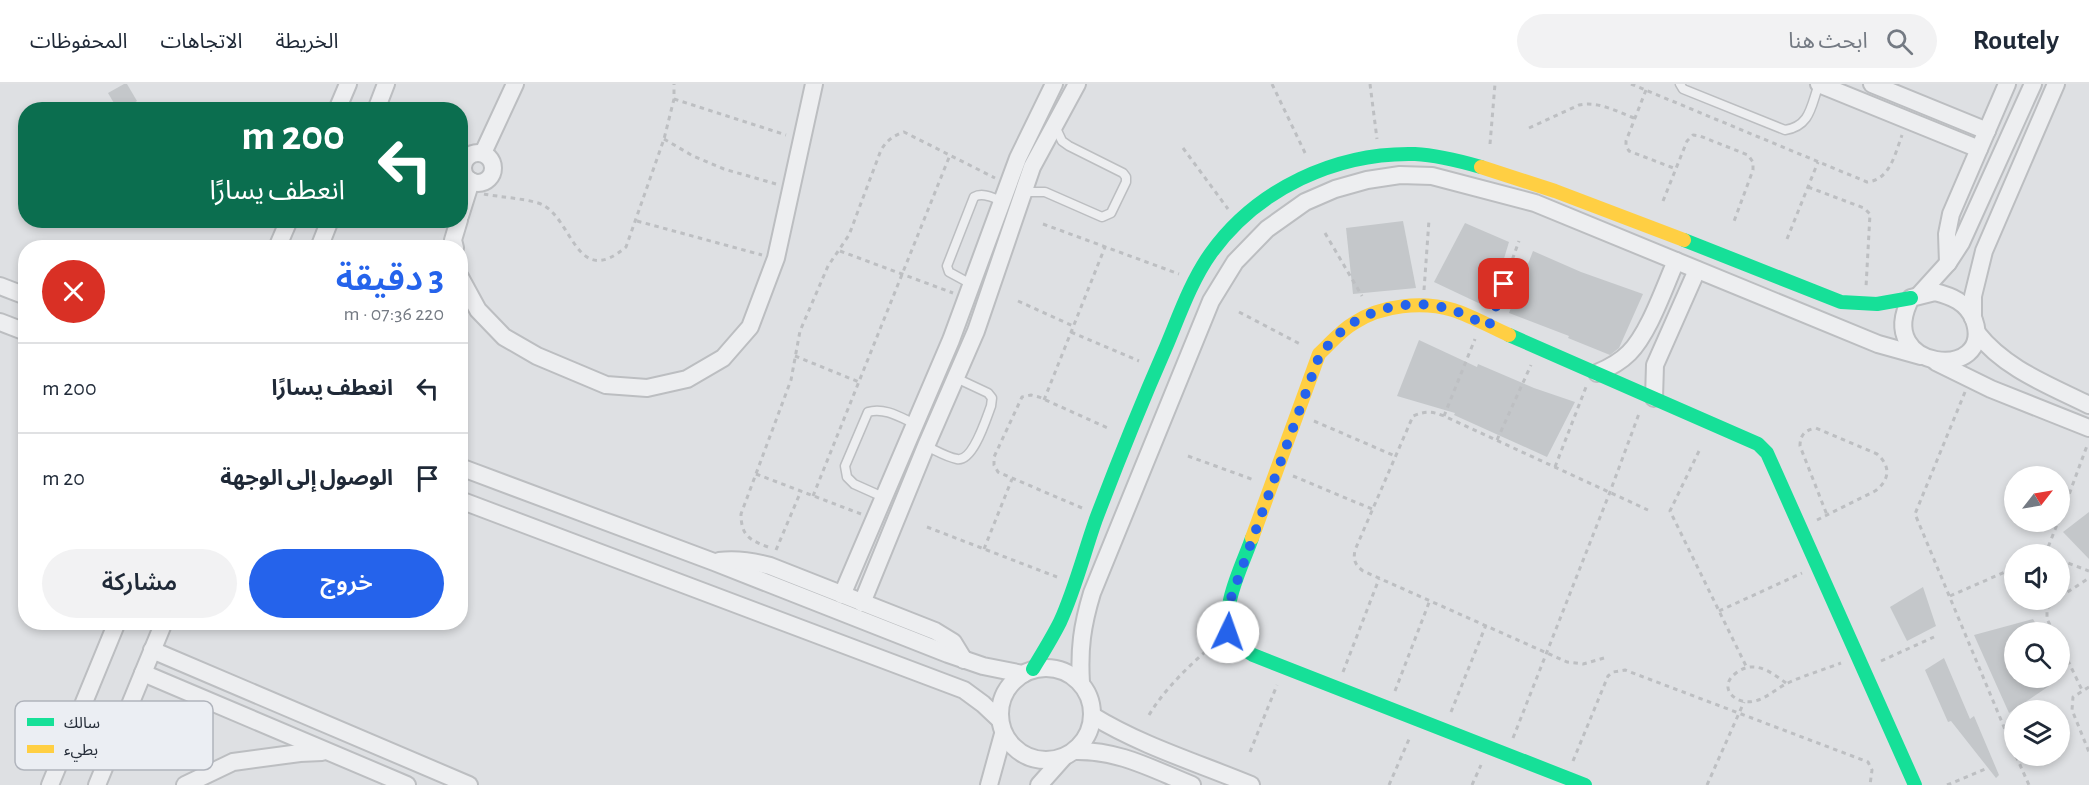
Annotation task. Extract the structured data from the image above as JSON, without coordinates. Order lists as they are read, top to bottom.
{
  "legend": ["سالك", "بطيء"],
  "north": "top right",
  "page": {
    "header": "Routely",
    "search": "ابحث هنا",
    "nav": ["الخريطة", "الاتجاهات", "المحفوظات"],
    "turn": ["200 m", "انعطف يسارًا"],
    "heading": ["3 دقيقة", "220 m · 07:36"],
    "list": [
      {
        "name": "انعطف يسارًا",
        "value": "200 m"
      },
      {
        "name": "الوصول إلى الوجهة",
        "value": "20 m"
      }
    ],
    "buttons": ["خروج", "مشاركة"]
  }
}
